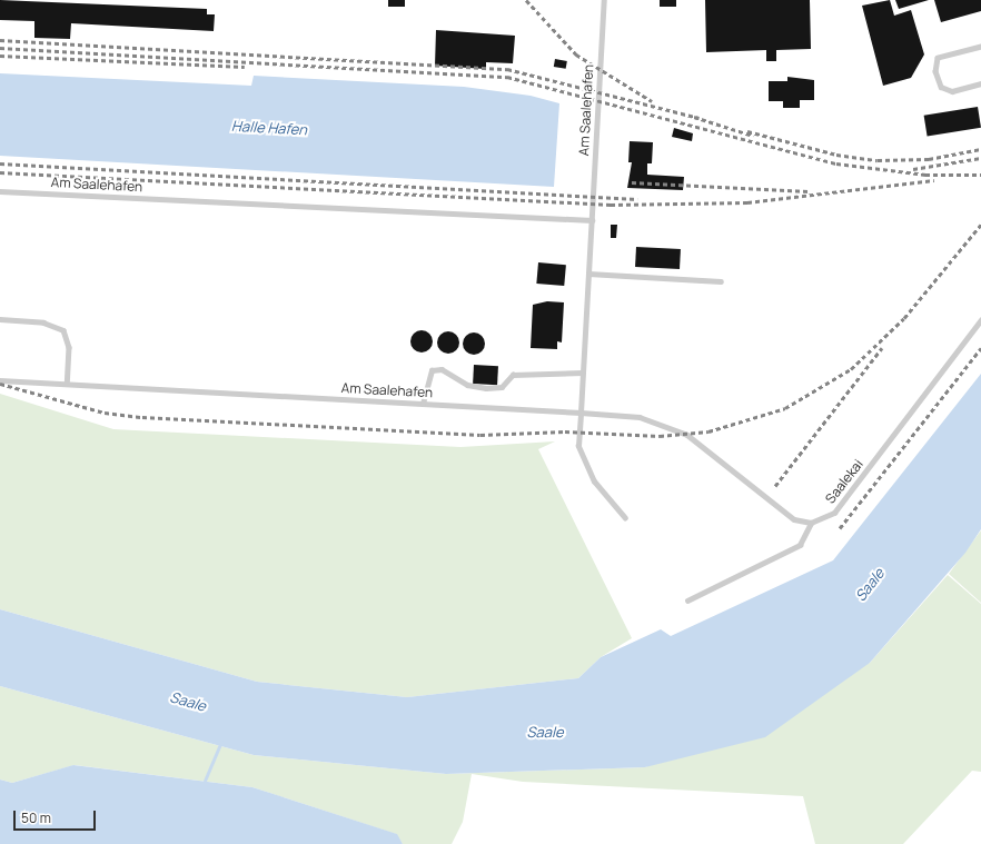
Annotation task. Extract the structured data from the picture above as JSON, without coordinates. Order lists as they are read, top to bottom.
{
  "streets": {
    "lane": ["Am Saalehafen", "Saalekai"]
  },
  "water": ["Halle Hafen", "Saale"],
  "scale_bar": "50 m"
}
